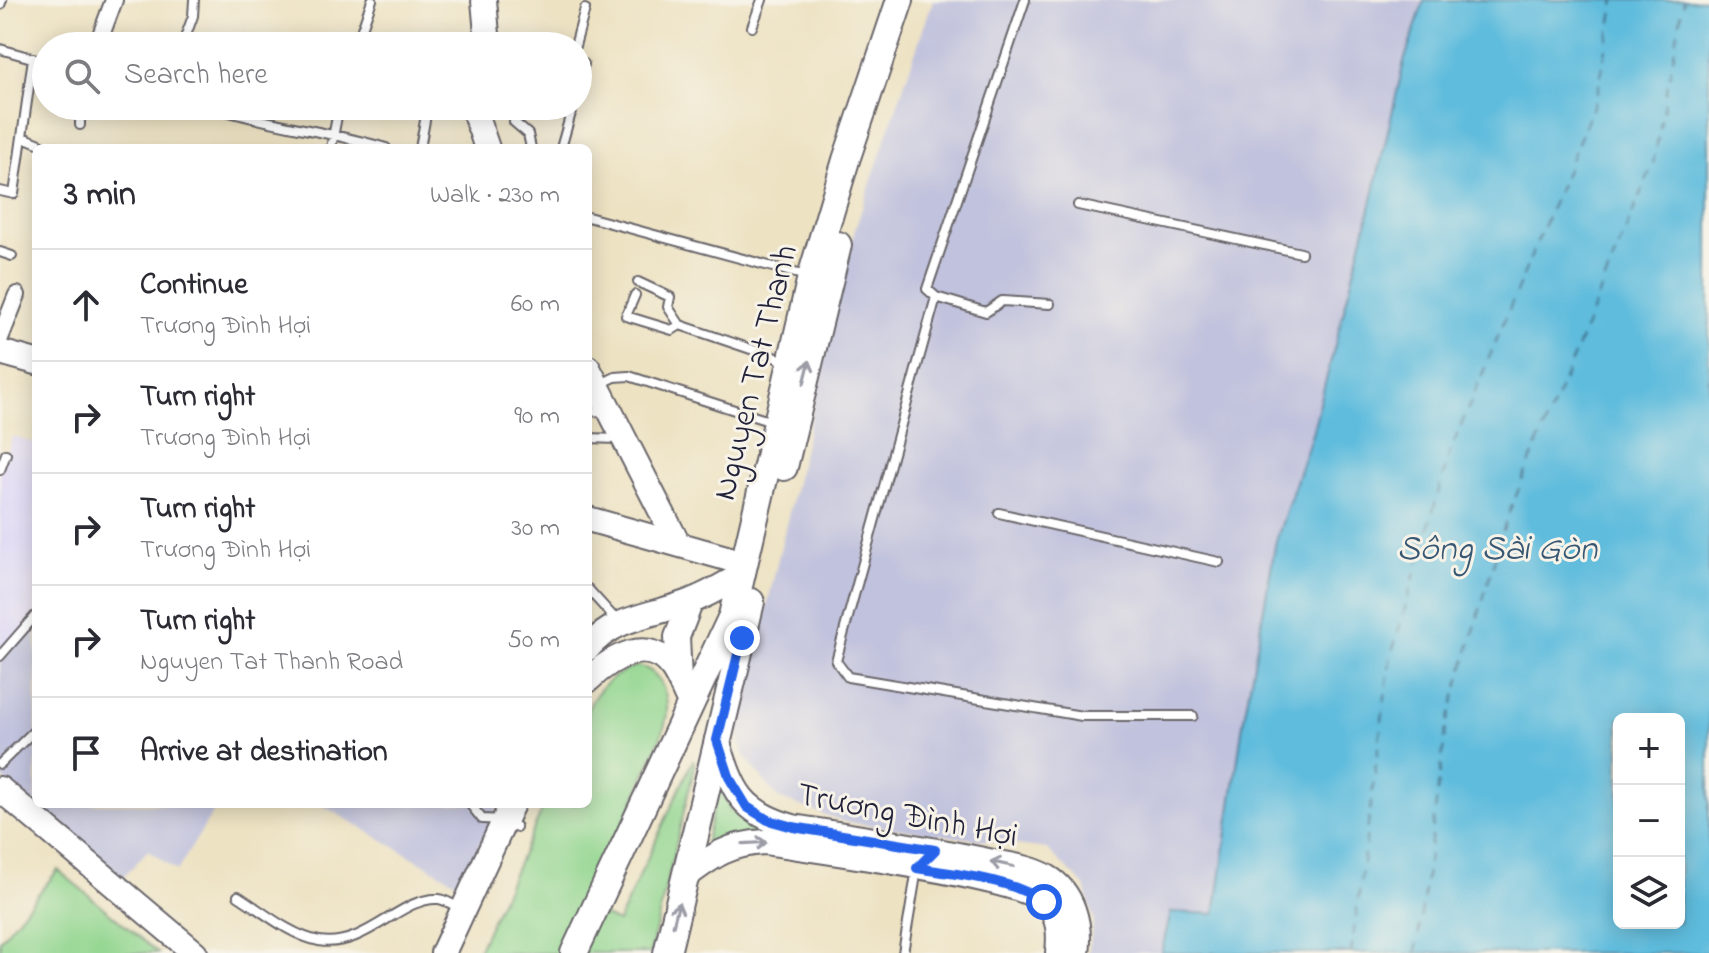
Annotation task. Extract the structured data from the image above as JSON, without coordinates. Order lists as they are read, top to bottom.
{
  "streets": {
    "main road": ["Nguyen Tat Thanh", "Trương Đình Hợi"]
  },
  "water": ["Sông Sài Gòn"],
  "page": {
    "search": "Search here",
    "heading": ["3 min", "Walk · 230 m"],
    "list": [
      ["Continue", "Trương Đình Hợi", "60 m"],
      ["Turn right", "Trương Đình Hợi", "90 m"],
      ["Turn right", "Trương Đình Hợi", "30 m"],
      ["Turn right", "Nguyen Tat Thanh Road", "50 m"],
      "Arrive at destination"
    ],
    "map_buttons": ["+", "−"]
  }
}
